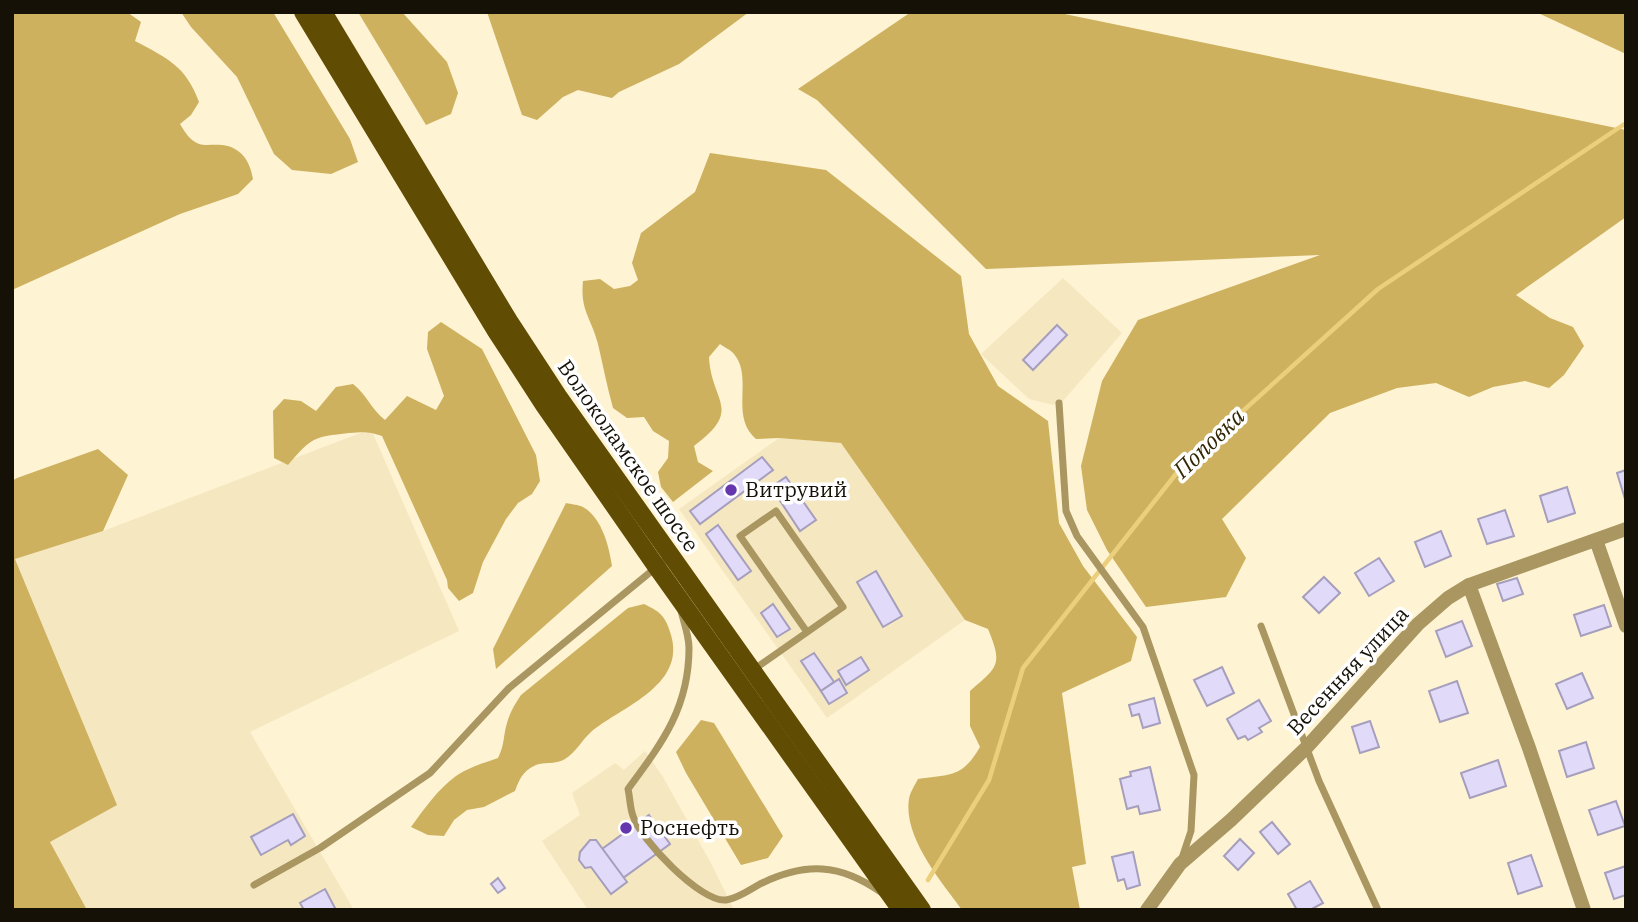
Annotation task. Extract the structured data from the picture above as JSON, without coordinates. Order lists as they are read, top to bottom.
{
  "streets": {
    "main road": ["Волоколамское шоссе"],
    "street": ["Весенняя улица"]
  },
  "water": ["Поповка"],
  "places": ["Витрувий", "Роснефть"]
}
